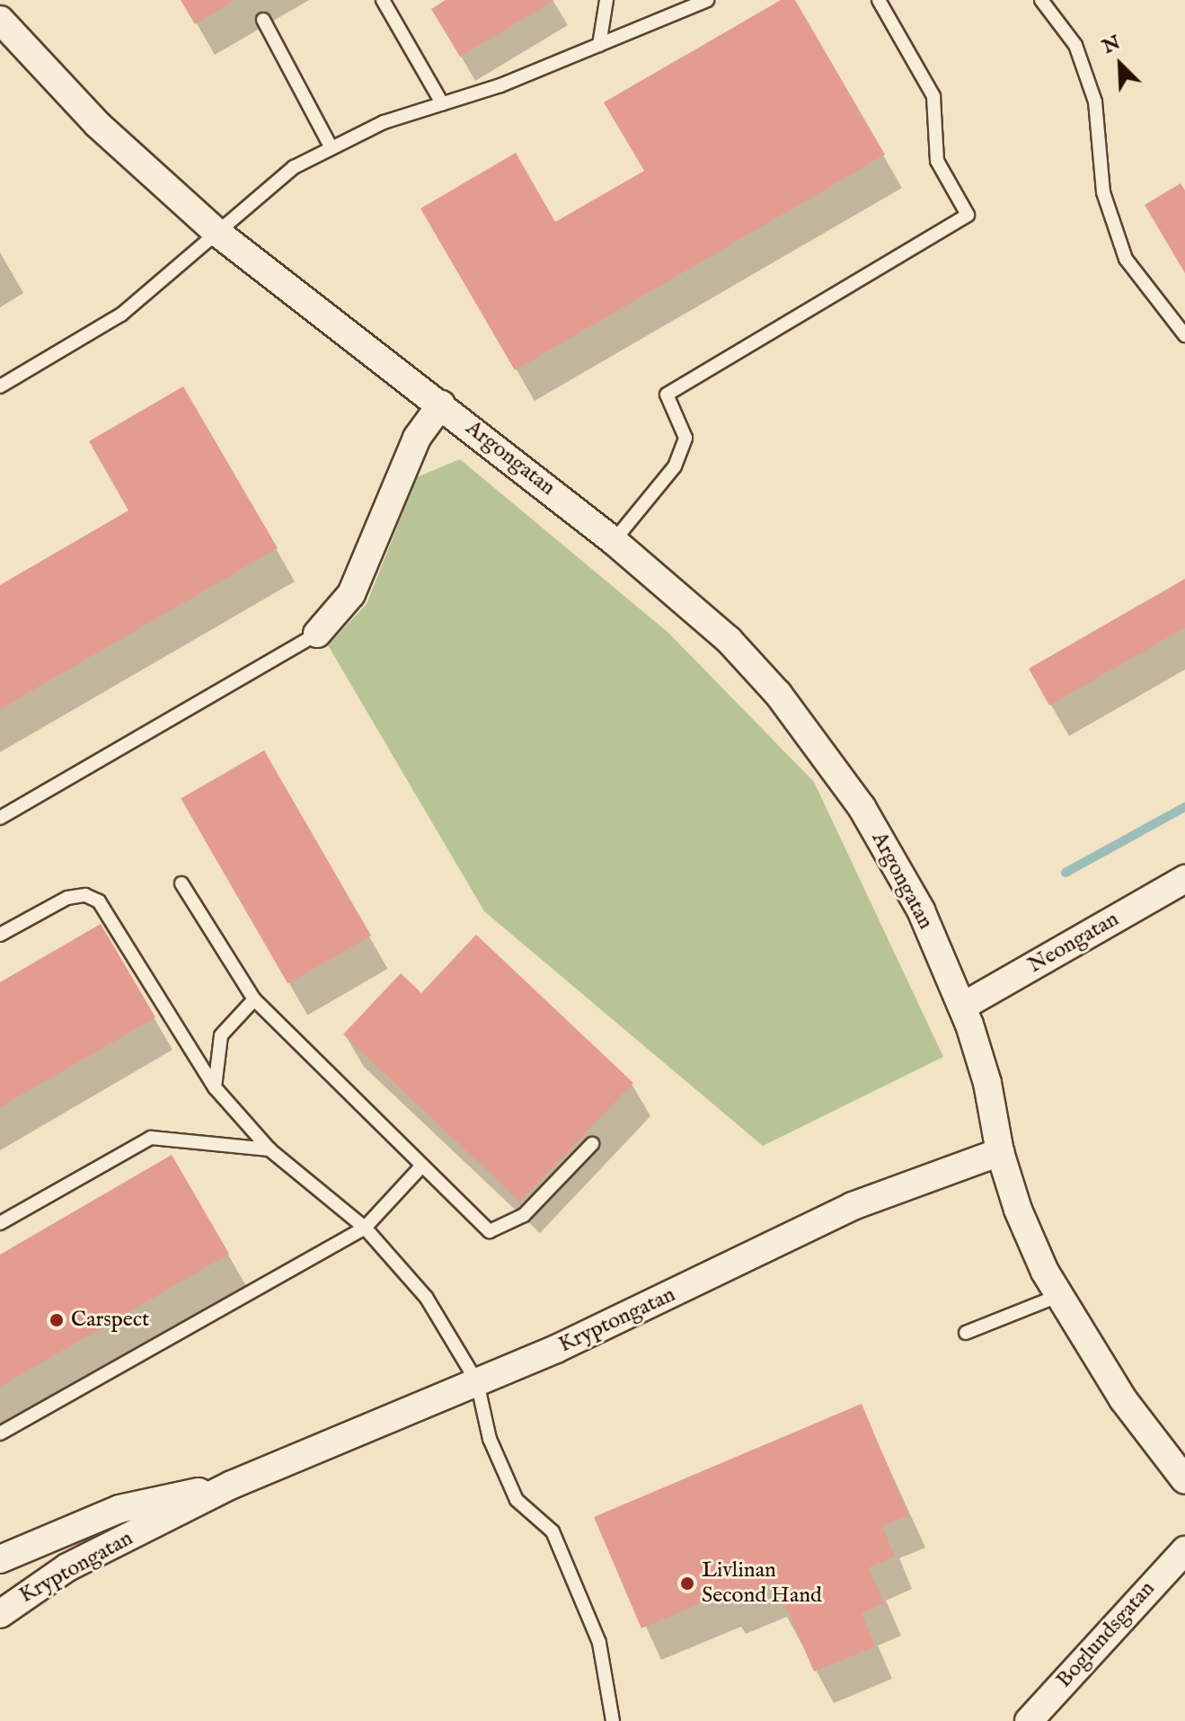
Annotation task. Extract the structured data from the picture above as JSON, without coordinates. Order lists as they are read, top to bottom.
{
  "streets": {
    "street": [
      "Argongatan",
      "Neongatan",
      "Kryptongatan",
      "Boglundsgatan"
    ]
  },
  "crossings": [
    ["Argongatan", "Neongatan"],
    ["Argongatan", "Kryptongatan"]
  ],
  "places": ["Carspect", "Livlinan Second Hand"],
  "north": "top left"
}
